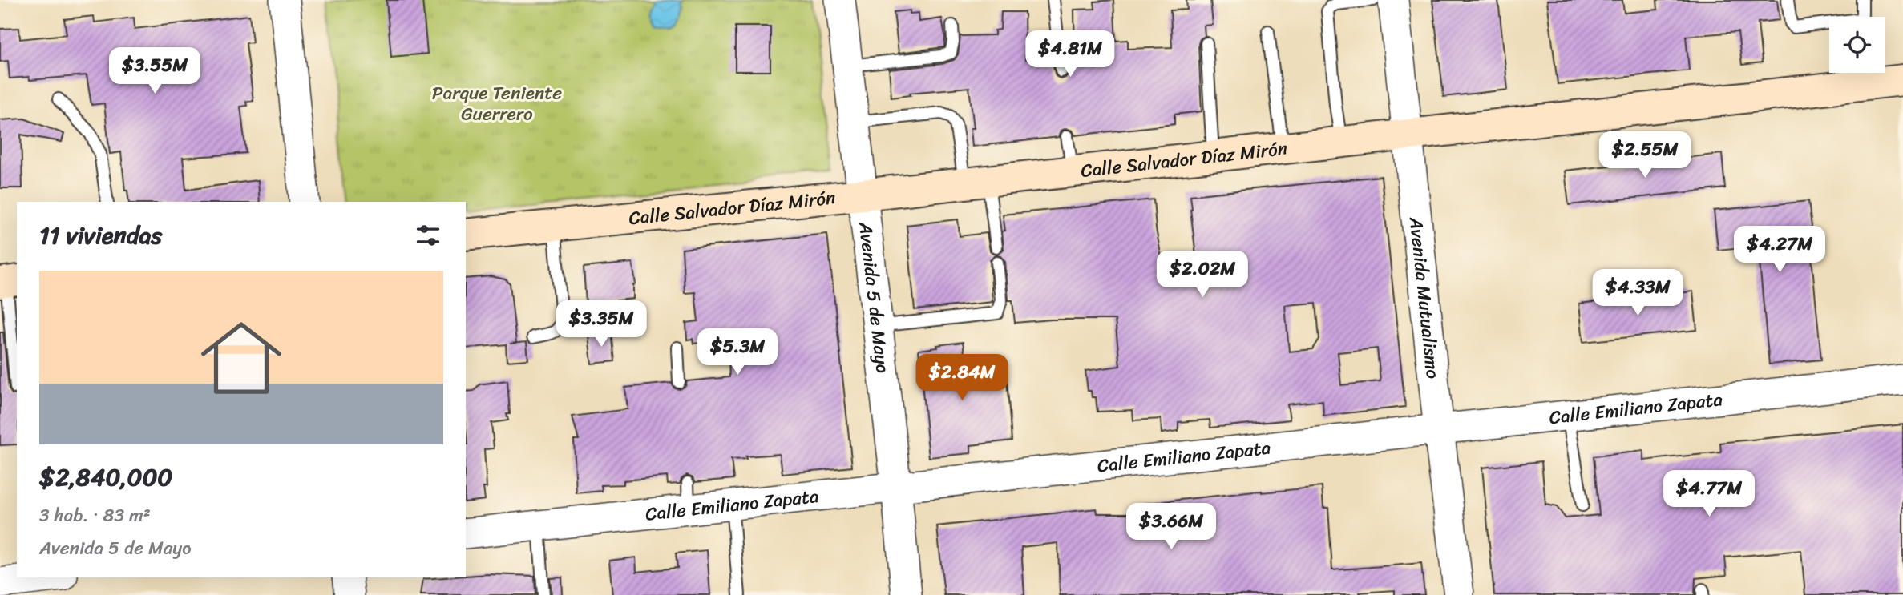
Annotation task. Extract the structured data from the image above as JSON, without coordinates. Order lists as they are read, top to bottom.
{
  "streets": {
    "main road": ["Calle Salvador Díaz Mirón"],
    "street": ["Avenida 5 de Mayo", "Avenida Mutualismo", "Calle Emiliano Zapata"]
  },
  "crossings": [
    ["Calle Salvador Díaz Mirón", "Avenida 5 de Mayo"],
    ["Calle Salvador Díaz Mirón", "Avenida Mutualismo"],
    ["Avenida 5 de Mayo", "Calle Emiliano Zapata"],
    ["Avenida Mutualismo", "Calle Emiliano Zapata"]
  ],
  "parks": ["Parque Teniente Guerrero"],
  "page": {
    "price": [
      "$4.81M",
      "$3.55M",
      "$2.55M",
      "$4.27M",
      "$2.02M",
      "$4.33M",
      "$3.35M",
      "$5.3M",
      "$2.84M",
      "$4.77M",
      "$3.66M"
    ],
    "heading": "11 viviendas",
    "list": [
      {
        "name": "$2,840,000",
        "note": "3 hab. · 83 m² · Avenida 5 de Mayo"
      }
    ]
  }
}
